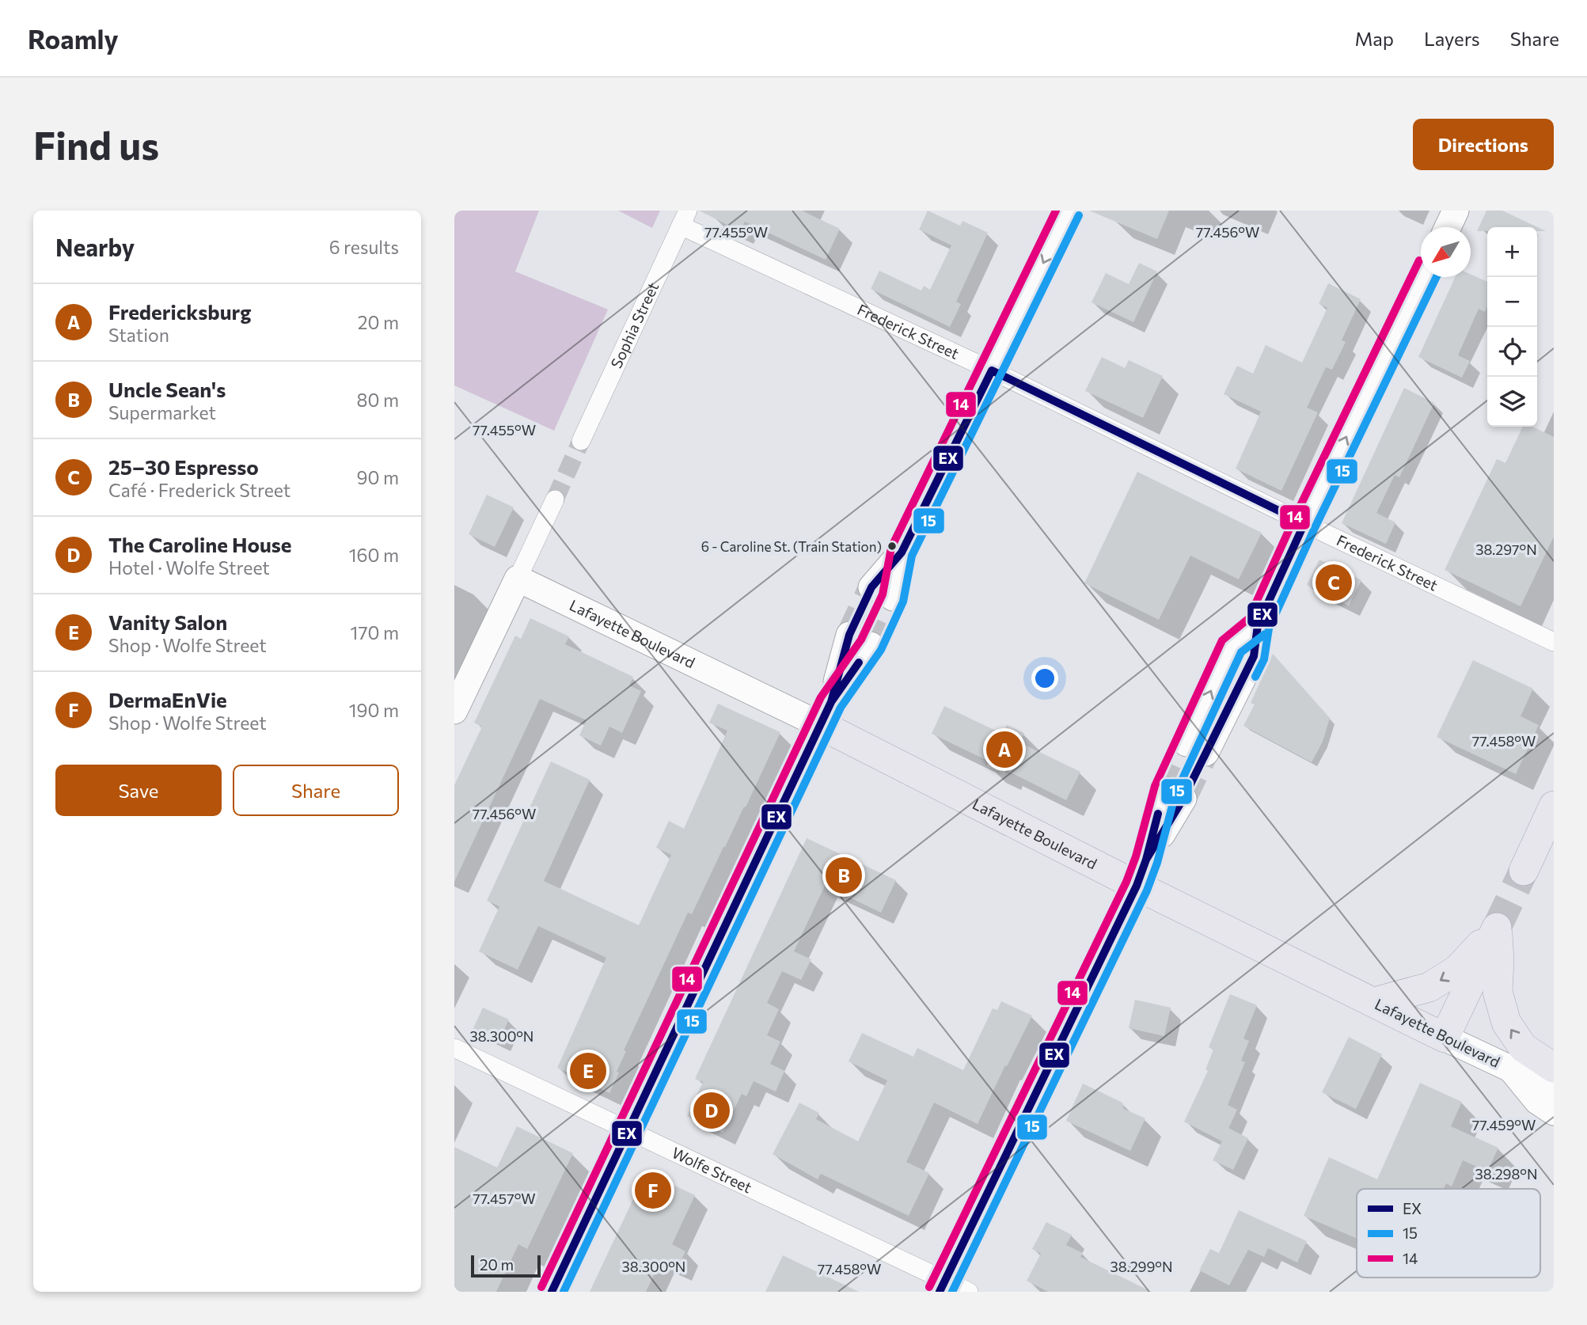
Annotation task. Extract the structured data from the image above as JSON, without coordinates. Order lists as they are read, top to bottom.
{
  "streets": {
    "main road": ["Lafayette Boulevard"],
    "street": ["Sophia Street", "Frederick Street", "Wolfe Street"]
  },
  "crossings": [
    ["Sophia Street", "Frederick Street"]
  ],
  "places": ["6 - Caroline St. (Train Station)"],
  "lines": ["transit line 14", "transit line 15", "transit line EX"],
  "legend": ["EX", "15", "14"],
  "scale_bar": "20 m",
  "north": "bottom left",
  "page": {
    "header": "Roamly",
    "nav": ["Map", "Layers", "Share"],
    "buttons": [
      "Directions",
      ["Save", "Share"]
    ],
    "title": "Find us",
    "heading": ["Nearby", "6 results"],
    "map_buttons": ["+", "−"],
    "list": [
      {
        "mark": "A",
        "name": "Fredericksburg",
        "note": "Station",
        "value": "20 m"
      },
      {
        "mark": "B",
        "name": "Uncle Sean's",
        "note": "Supermarket",
        "value": "80 m"
      },
      {
        "mark": "C",
        "name": "25–30 Espresso",
        "note": "Café · Frederick Street",
        "value": "90 m"
      },
      {
        "mark": "D",
        "name": "The Caroline House",
        "note": "Hotel · Wolfe Street",
        "value": "160 m"
      },
      {
        "mark": "E",
        "name": "Vanity Salon",
        "note": "Shop · Wolfe Street",
        "value": "170 m"
      },
      {
        "mark": "F",
        "name": "DermaEnVie",
        "note": "Shop · Wolfe Street",
        "value": "190 m"
      }
    ],
    "pins": [
      "C",
      "A",
      "B",
      "E",
      "D",
      "F"
    ],
    "scale": "20 m"
  },
  "coordinates": [
    "77.455°W",
    "77.456°W",
    "38.297°N",
    "77.458°W",
    "38.300°N",
    "77.459°W",
    "38.298°N",
    "77.457°W",
    "38.299°N"
  ]
}
